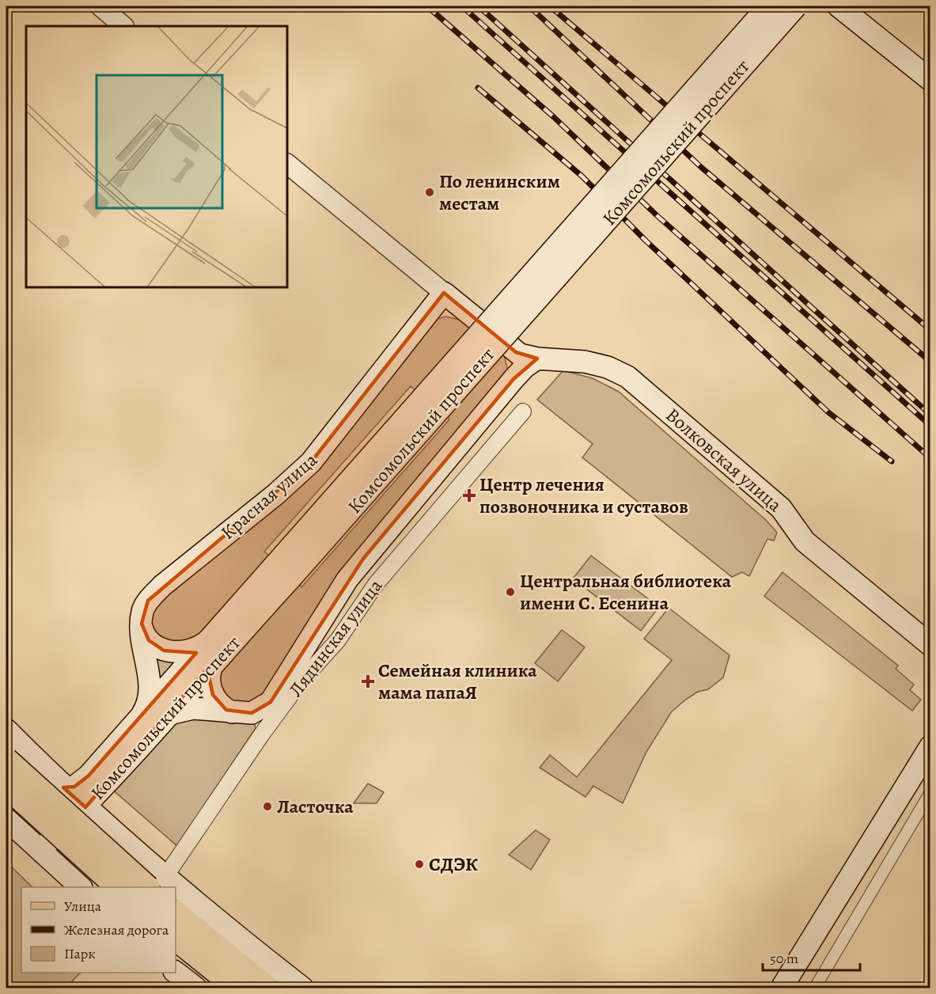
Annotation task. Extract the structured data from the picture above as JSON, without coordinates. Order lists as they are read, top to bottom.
{
  "streets": {
    "main road": [
      "Комсомольский проспект",
      "Волковская улица",
      "Красная улица",
      "Лядинская улица"
    ]
  },
  "crossings": [
    ["Комсомольский проспект", "Лядинская улица"],
    ["Волковская улица", "Красная улица"],
    ["Волковская улица", "Лядинская улица"]
  ],
  "places": {
    "other": [
      "По ленинским местам",
      "Центральная библиотека имени С. Есенина",
      "Ласточка",
      "СДЭК"
    ],
    "health": ["Центр лечения позвоночника и суставов", "Семейная клиника мама папаЯ"]
  },
  "legend": ["Улица", "Железная дорога", "Парк"],
  "scale_bar": "50 m"
}
